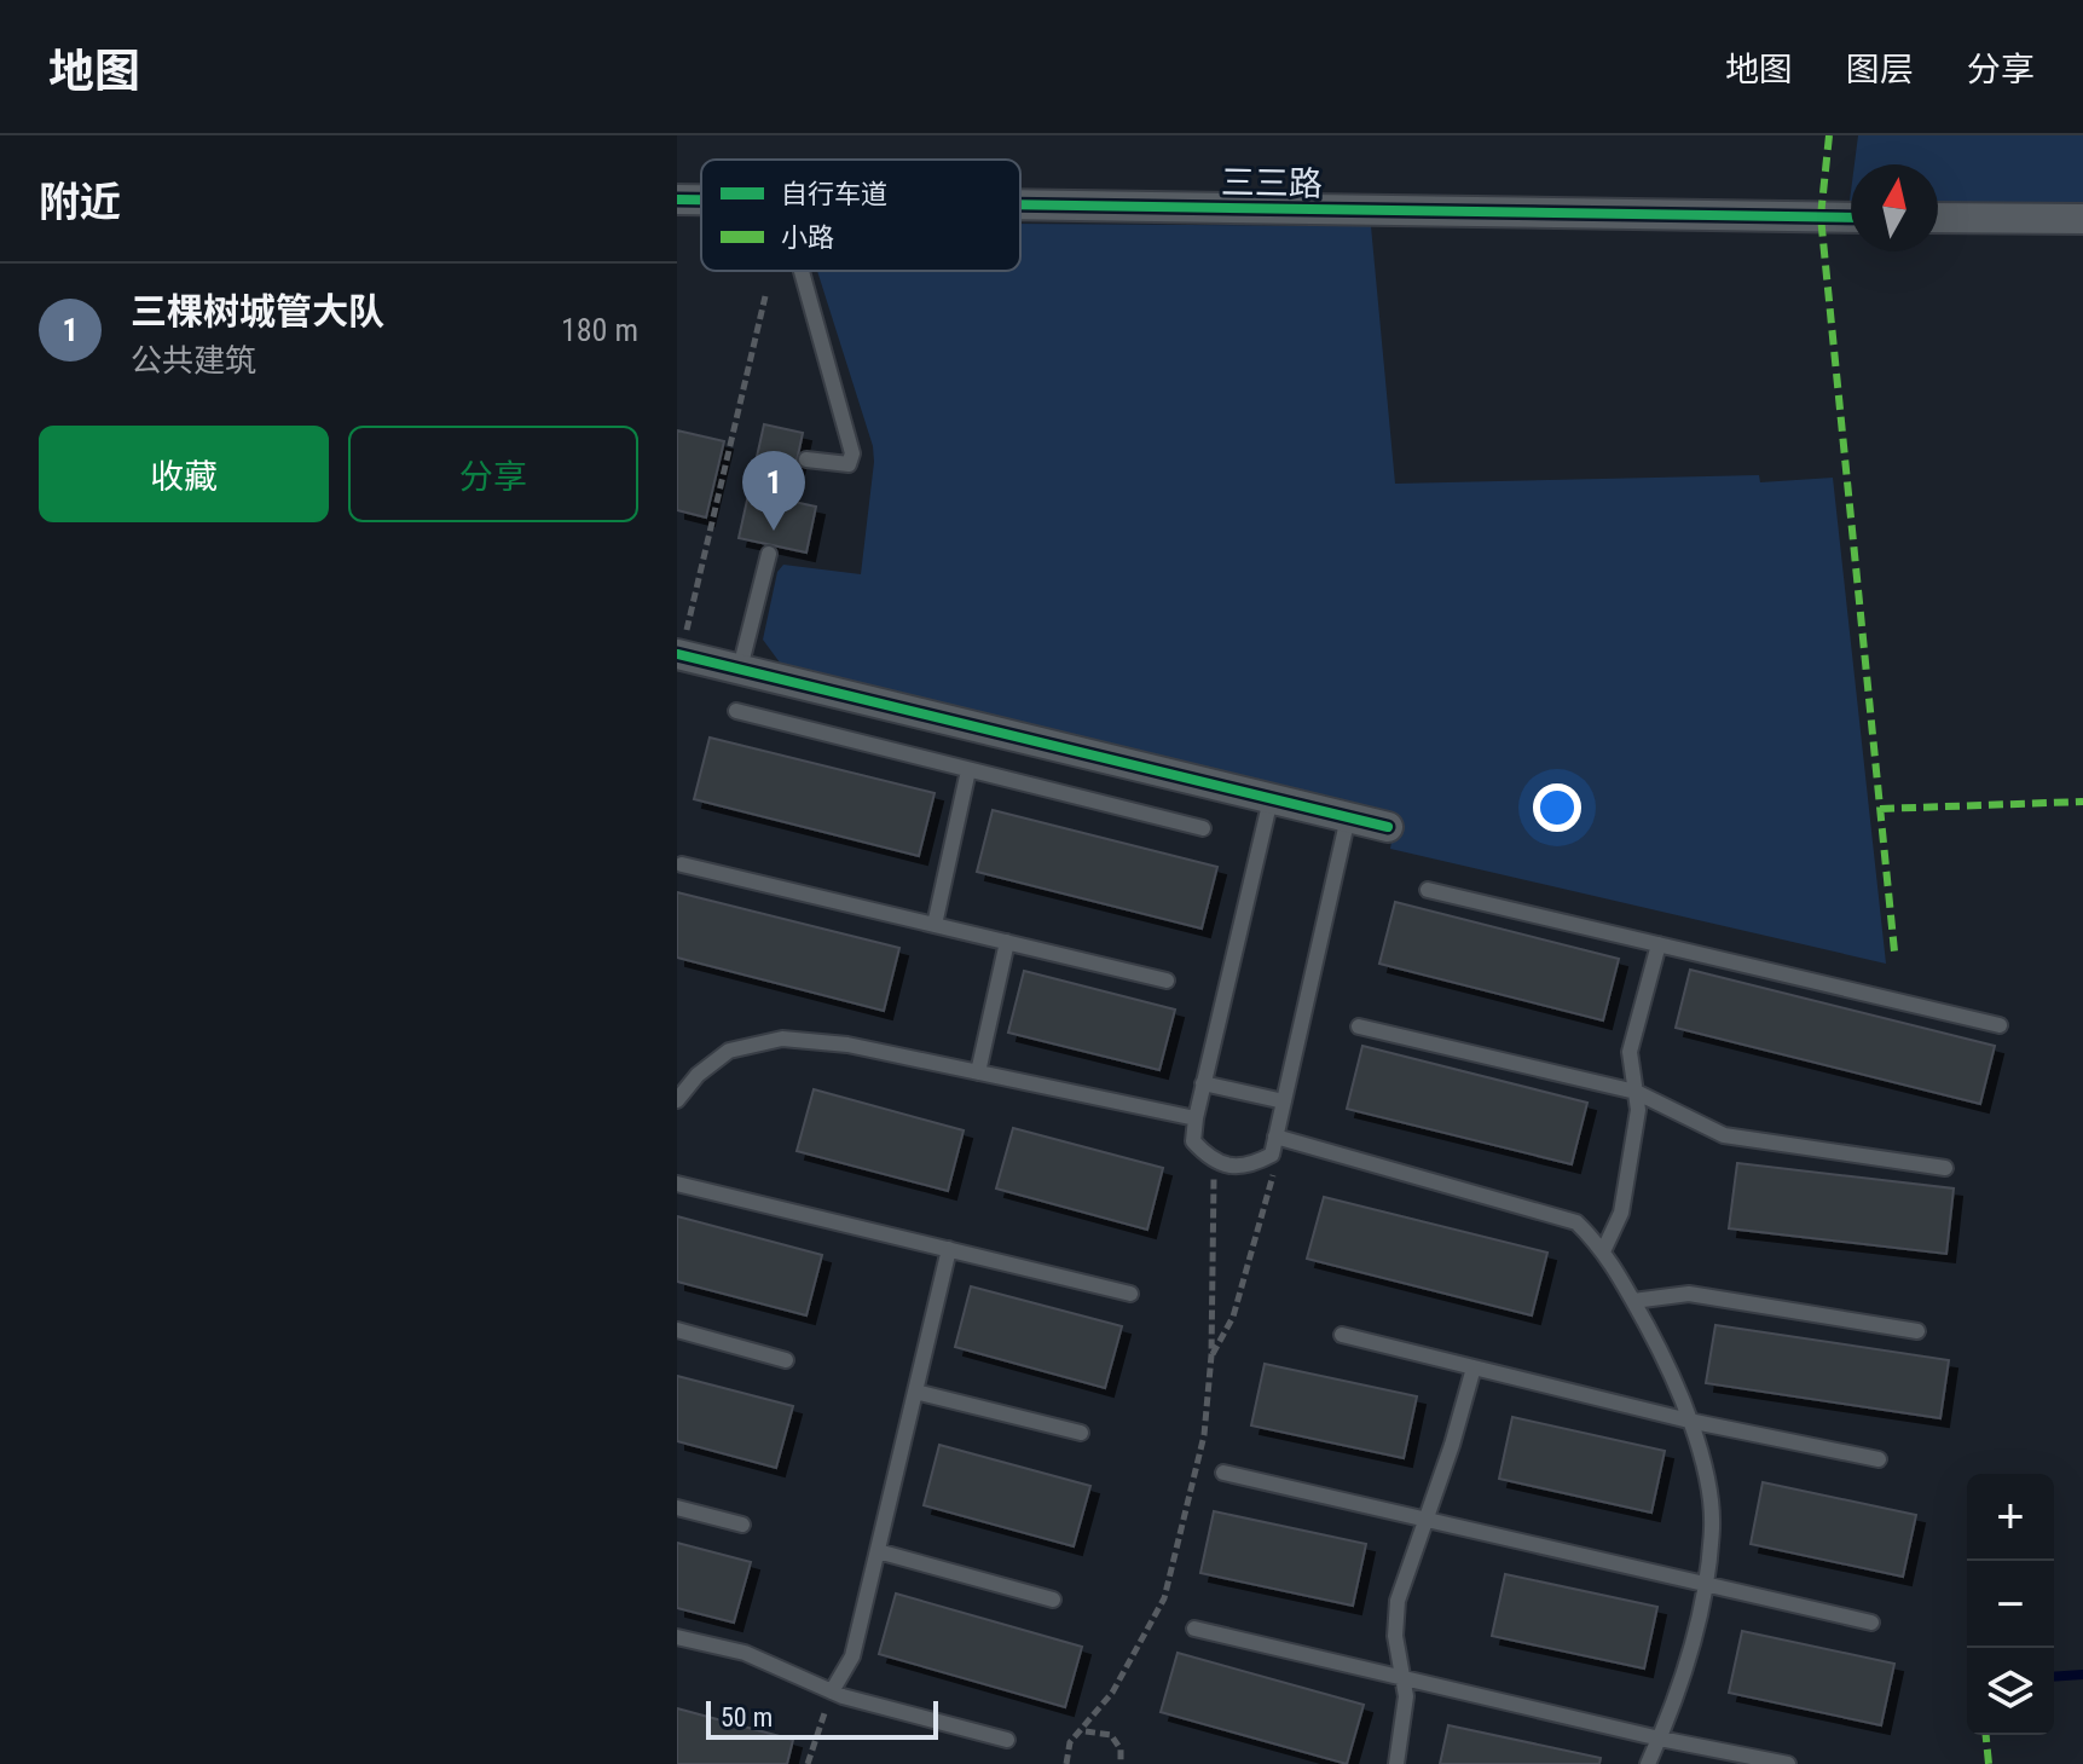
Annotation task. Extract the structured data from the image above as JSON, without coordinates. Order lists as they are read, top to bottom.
{
  "streets": {
    "street": ["三三路"]
  },
  "legend": ["自行车道", "小路"],
  "scale_bar": "50 m",
  "north": "top",
  "page": {
    "header": "地图",
    "nav": ["地图", "图层", "分享"],
    "heading": "附近",
    "list": [
      {
        "mark": "1",
        "name": "三棵树城管大队",
        "note": "公共建筑",
        "value": "180 m"
      }
    ],
    "buttons": ["收藏", "分享"],
    "pins": "1",
    "map_buttons": ["+", "−"],
    "scale": "50 m"
  }
}
